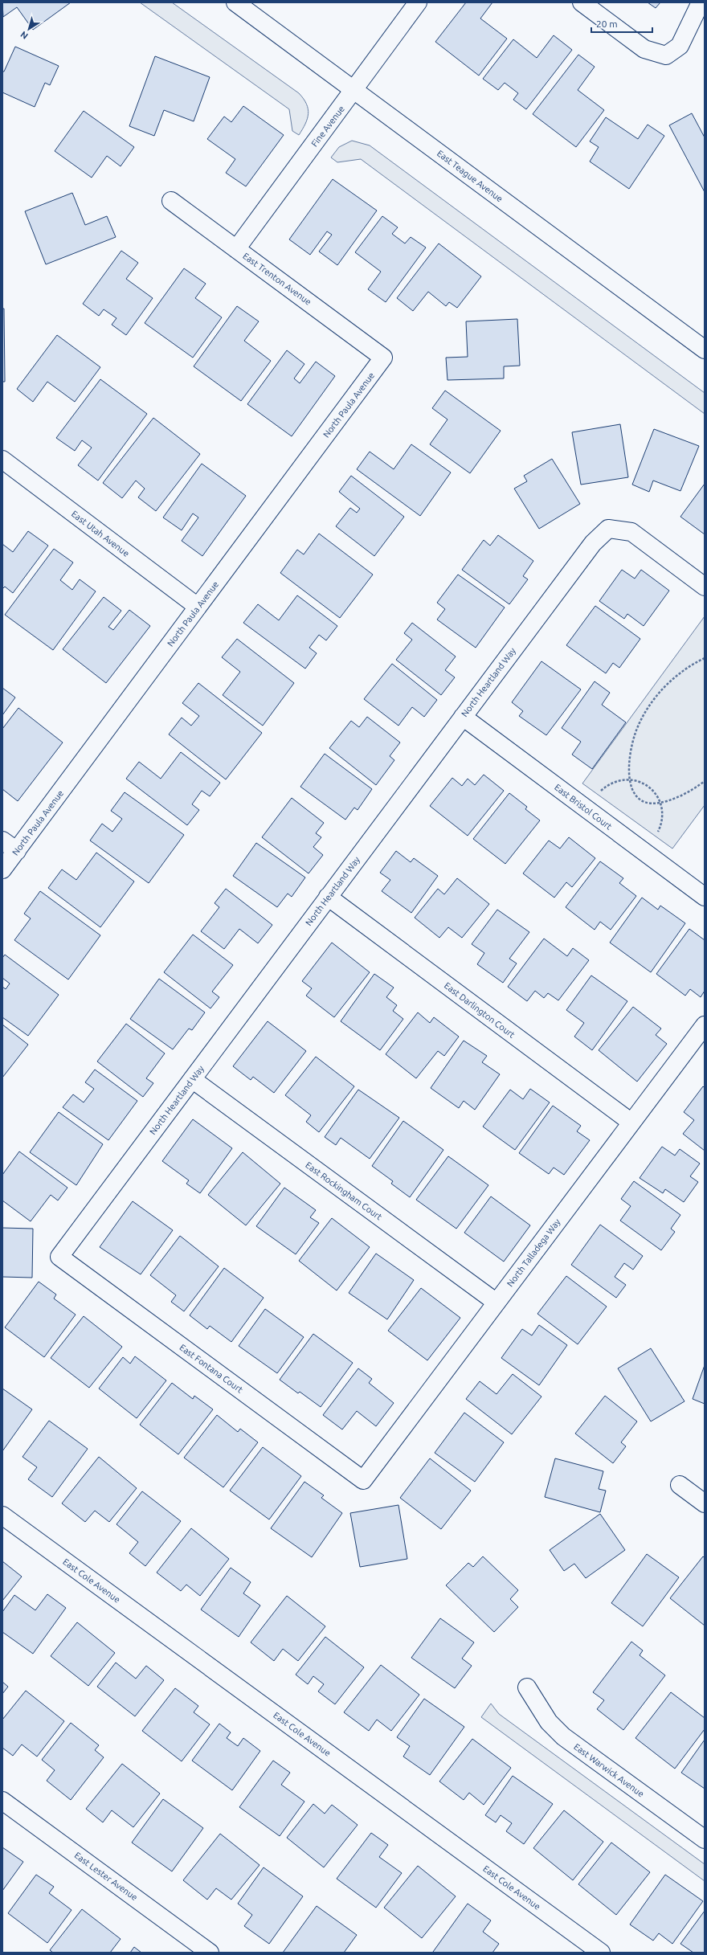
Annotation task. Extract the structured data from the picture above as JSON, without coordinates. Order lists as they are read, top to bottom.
{
  "streets": {
    "street": [
      "Fine Avenue",
      "East Teague Avenue",
      "East Trenton Avenue",
      "North Paula Avenue",
      "East Utah Avenue",
      "North Heartland Way",
      "East Bristol Court",
      "East Darlington Court",
      "East Rockingham Court",
      "North Talladega Way",
      "East Fontana Court",
      "East Cole Avenue",
      "East Warwick Avenue",
      "East Lester Avenue"
    ]
  },
  "crossings": [
    ["Fine Avenue", "East Teague Avenue"],
    ["Fine Avenue", "East Trenton Avenue"],
    ["East Trenton Avenue", "North Paula Avenue"],
    ["North Paula Avenue", "East Utah Avenue"],
    ["North Heartland Way", "East Bristol Court"],
    ["North Heartland Way", "East Darlington Court"],
    ["North Heartland Way", "East Rockingham Court"],
    ["North Heartland Way", "East Fontana Court"],
    ["East Darlington Court", "North Talladega Way"],
    ["East Rockingham Court", "North Talladega Way"],
    ["North Talladega Way", "East Fontana Court"]
  ],
  "scale_bar": "20 m",
  "north": "bottom left"
}
